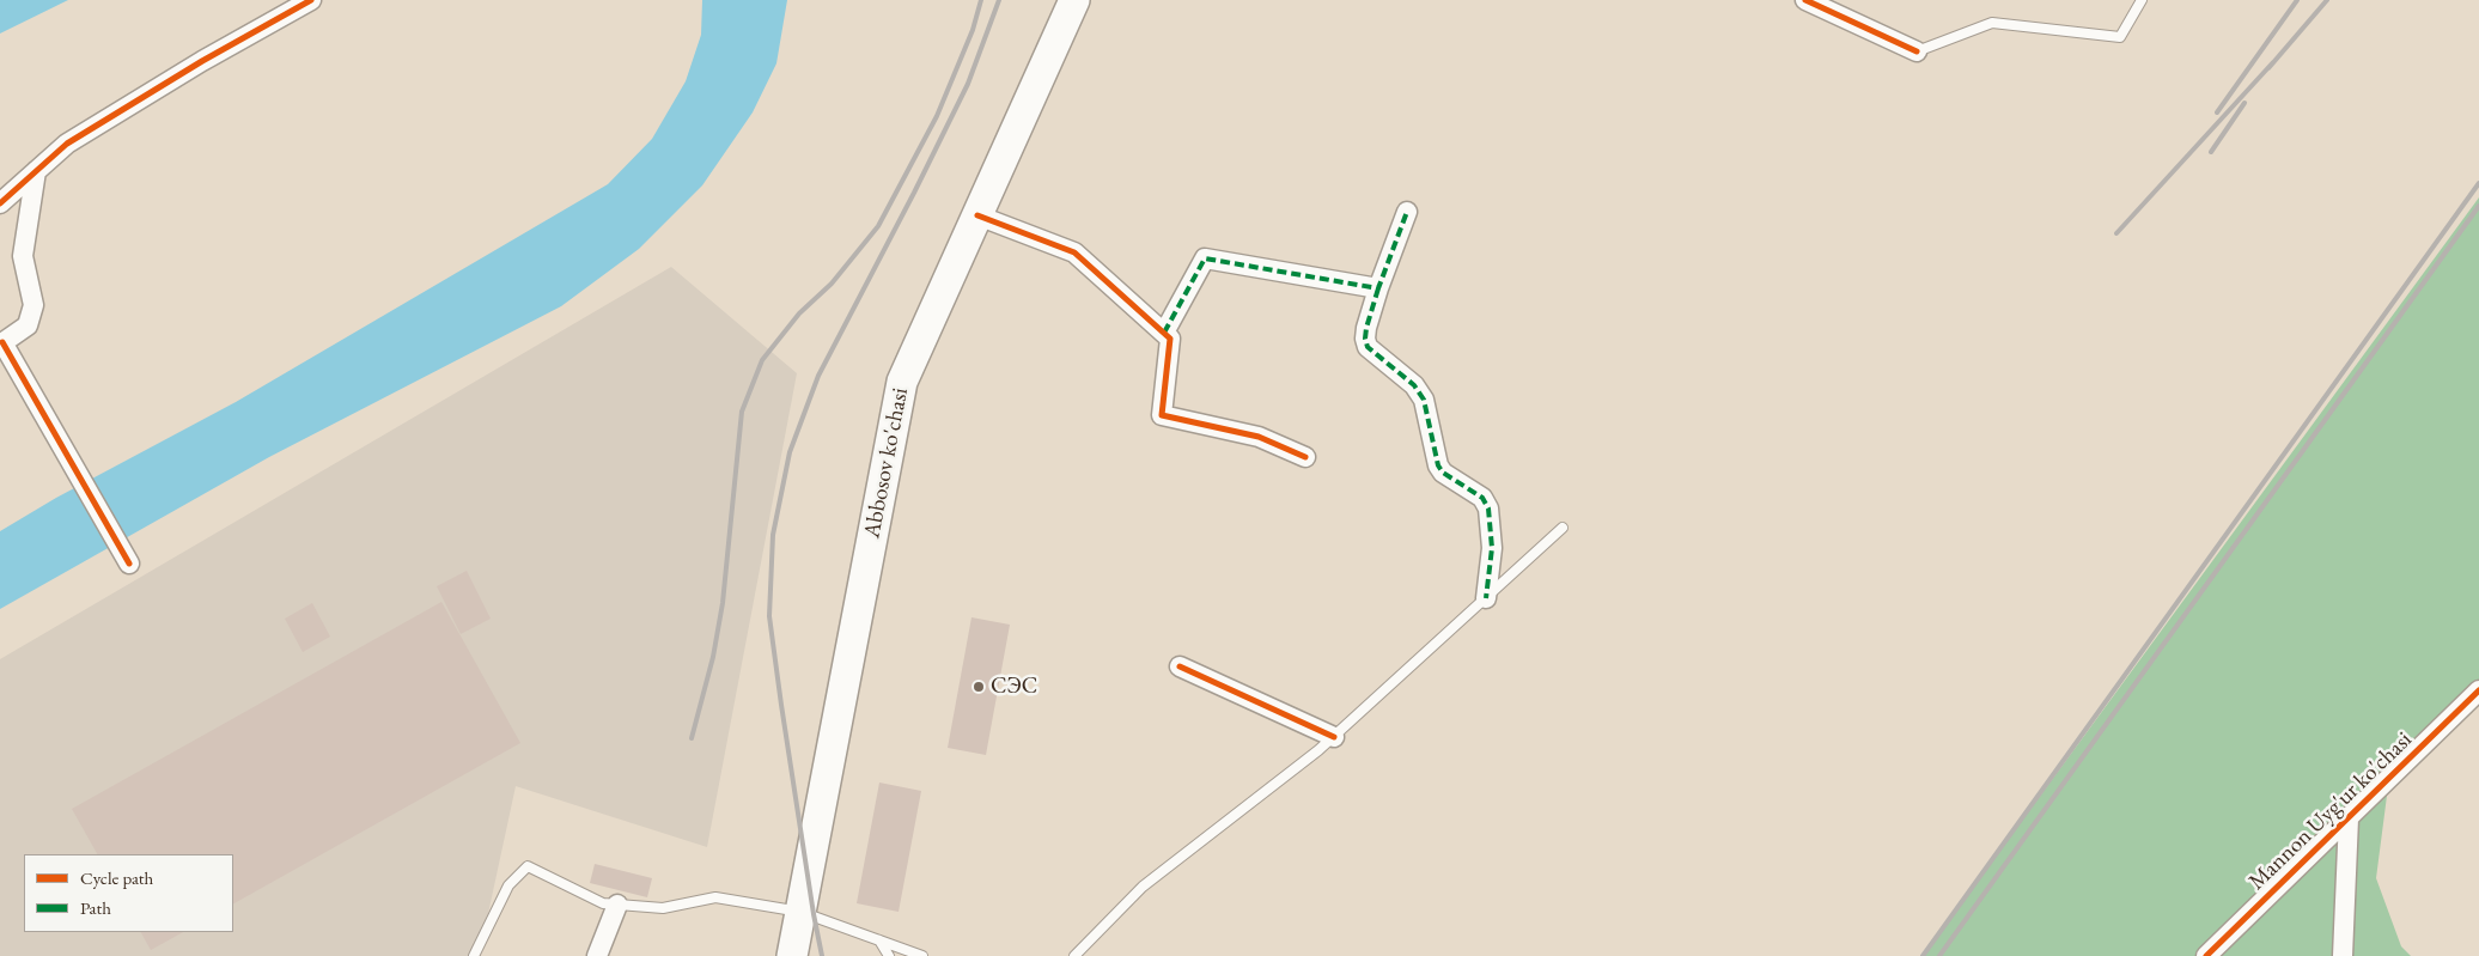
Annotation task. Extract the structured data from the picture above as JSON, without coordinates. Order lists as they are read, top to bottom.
{
  "streets": {
    "main road": ["Abbosov ko'chasi"],
    "street": ["Mannon Uyg'ur ko'chasi"]
  },
  "places": ["СЭС"],
  "legend": ["Cycle path", "Path"]
}
